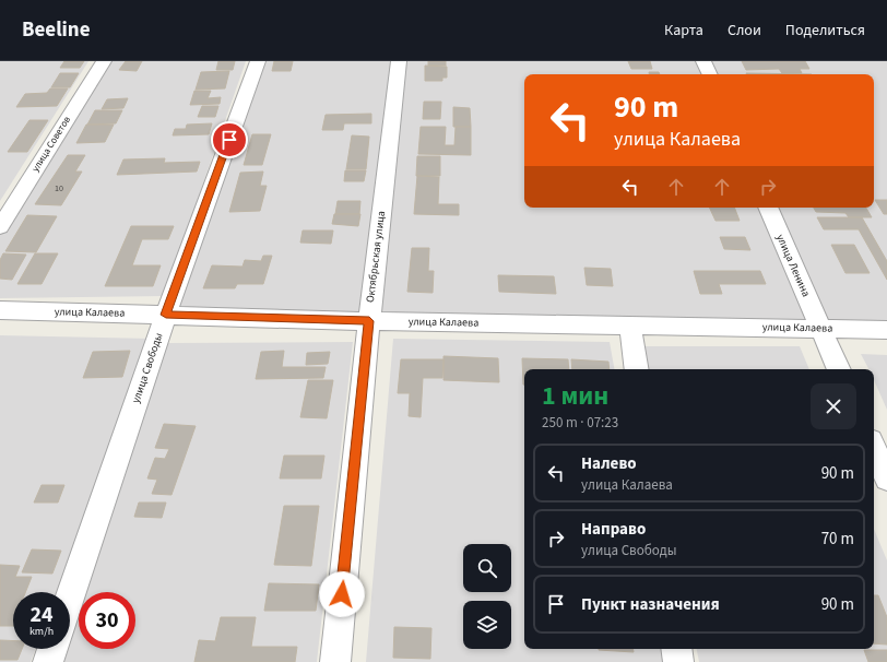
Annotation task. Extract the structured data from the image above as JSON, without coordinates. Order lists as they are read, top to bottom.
{
  "streets": {
    "street": [
      "улица Советов",
      "Октябрьская улица",
      "улица Ленина",
      "улица Калаева",
      "улица Свободы"
    ]
  },
  "crossings": [
    ["Октябрьская улица", "улица Калаева"],
    ["улица Ленина", "улица Калаева"],
    ["улица Калаева", "улица Свободы"]
  ],
  "house_numbers": ["10"],
  "page": {
    "header": "Beeline",
    "nav": ["Карта", "Слои", "Поделиться"],
    "turn": ["90 m", "улица Калаева"],
    "heading": ["1 мин", "250 m · 07:23"],
    "list": [
      {
        "name": "Налево",
        "note": "улица Калаева",
        "value": "90 m"
      },
      {
        "name": "Направо",
        "note": "улица Свободы",
        "value": "70 m"
      },
      {
        "name": "Пункт назначения",
        "value": "90 m"
      }
    ],
    "speed": "24 km/h",
    "limit": "30"
  }
}
